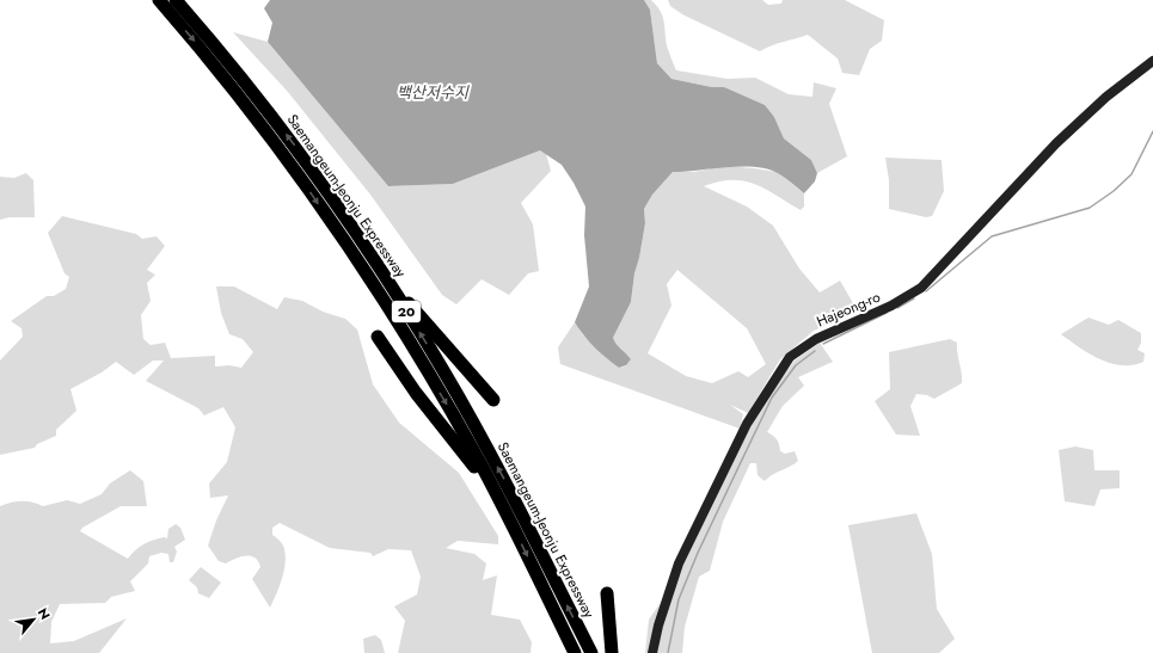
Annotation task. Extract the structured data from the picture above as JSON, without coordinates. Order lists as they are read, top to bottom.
{
  "streets": {
    "highway": ["Saemangeum-Jeonju Expressway", "20"],
    "street": ["Hajeong-ro"]
  },
  "water": ["백산저수지"],
  "north": "top right"
}
